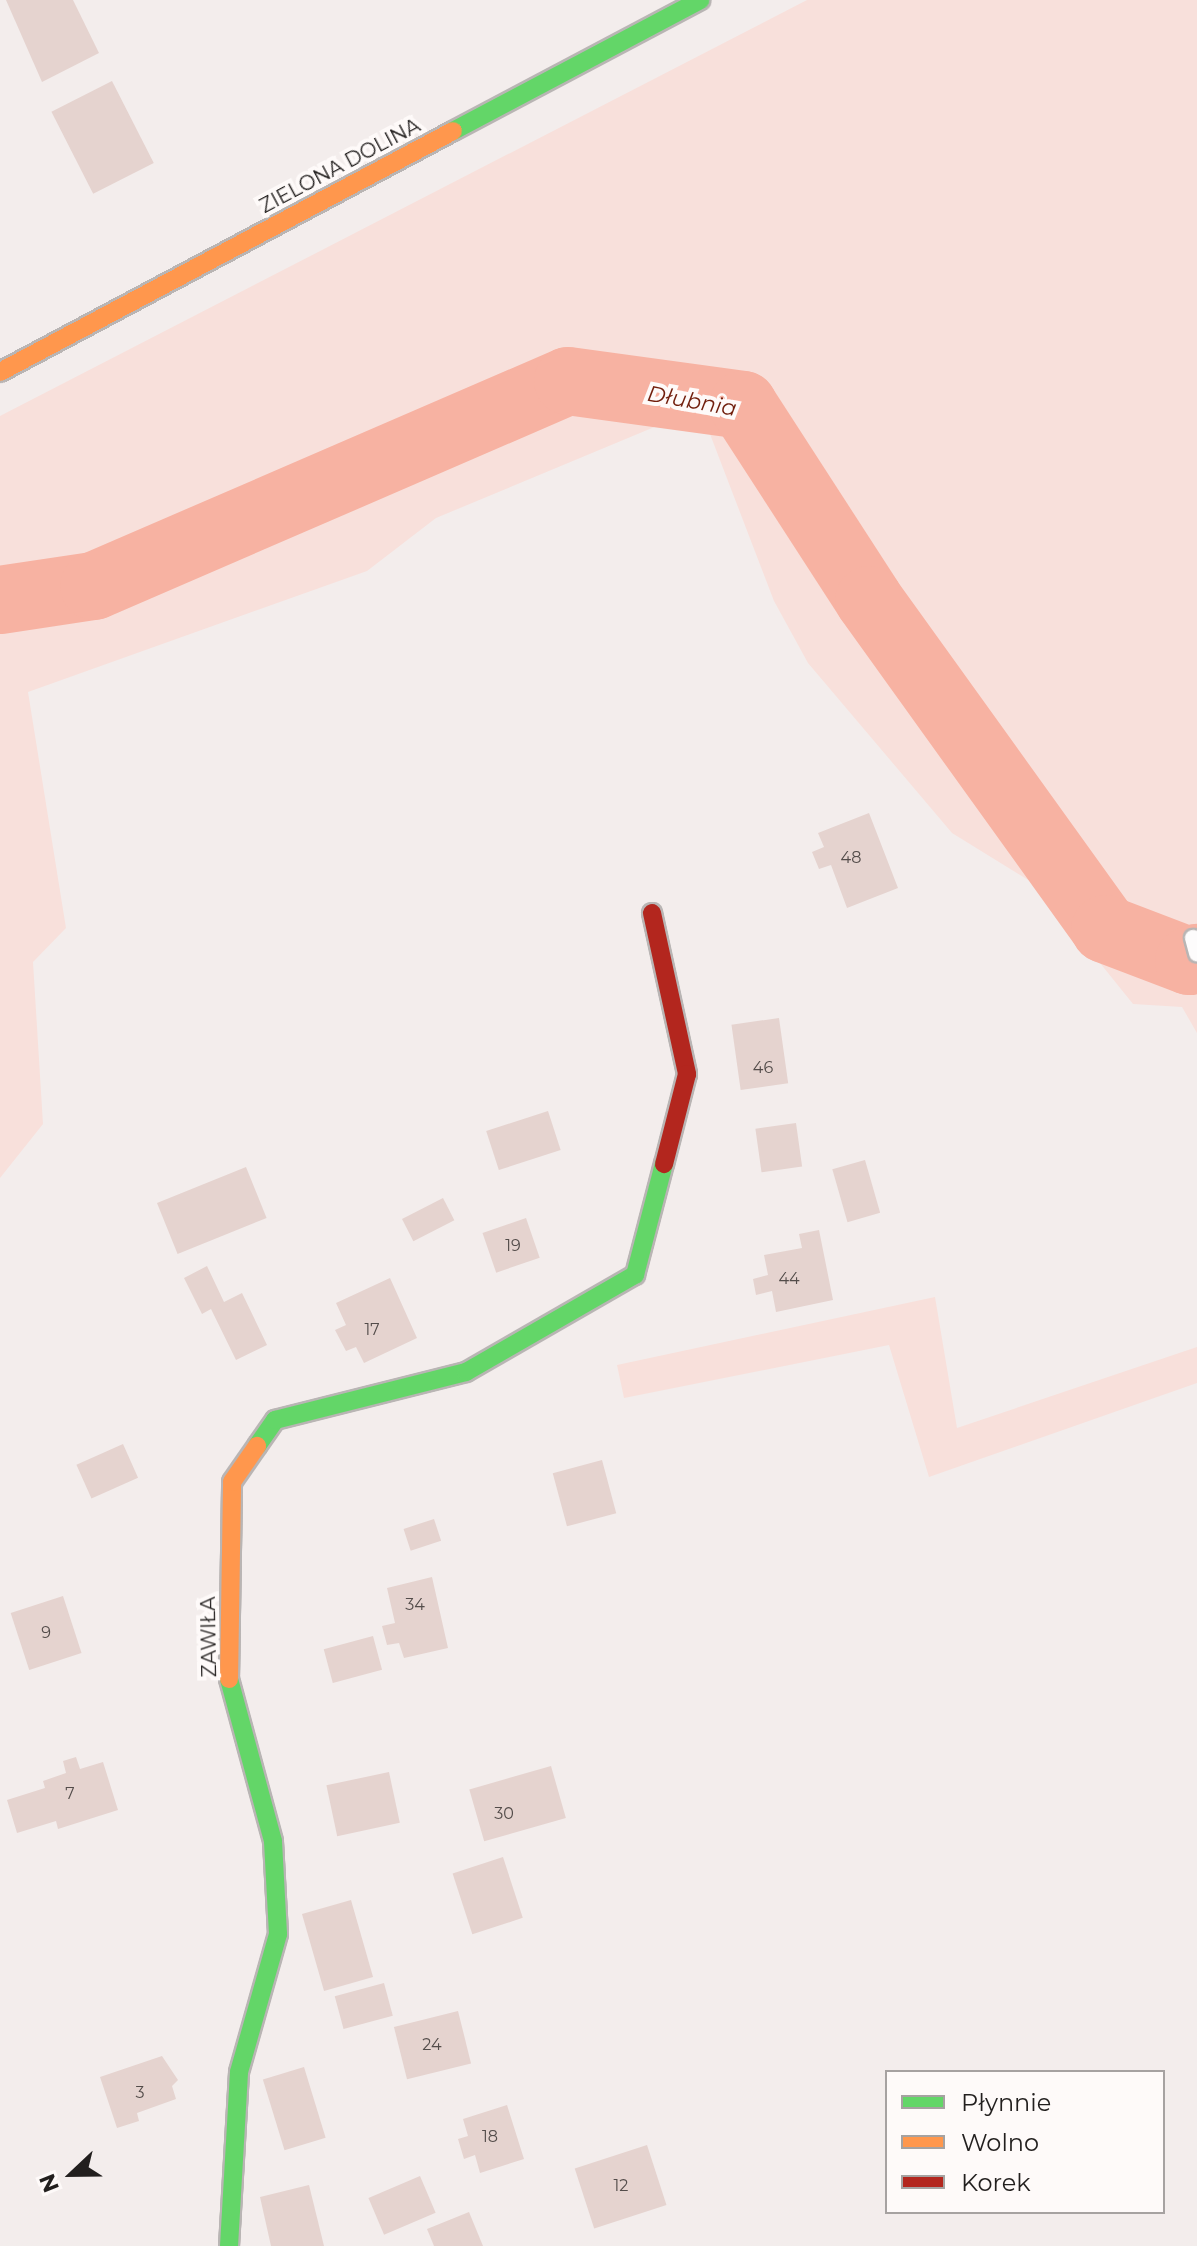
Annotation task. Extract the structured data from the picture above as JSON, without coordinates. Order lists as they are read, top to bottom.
{
  "streets": {
    "street": ["ZIELONA DOLINA", "ZAWIŁA"]
  },
  "water": ["Dłubnia"],
  "house_numbers": [
    "48",
    "46",
    "19",
    "44",
    "17",
    "34",
    "9",
    "7",
    "30",
    "24",
    "3",
    "18",
    "12"
  ],
  "legend": ["Płynnie", "Wolno", "Korek"],
  "north": "left"
}
